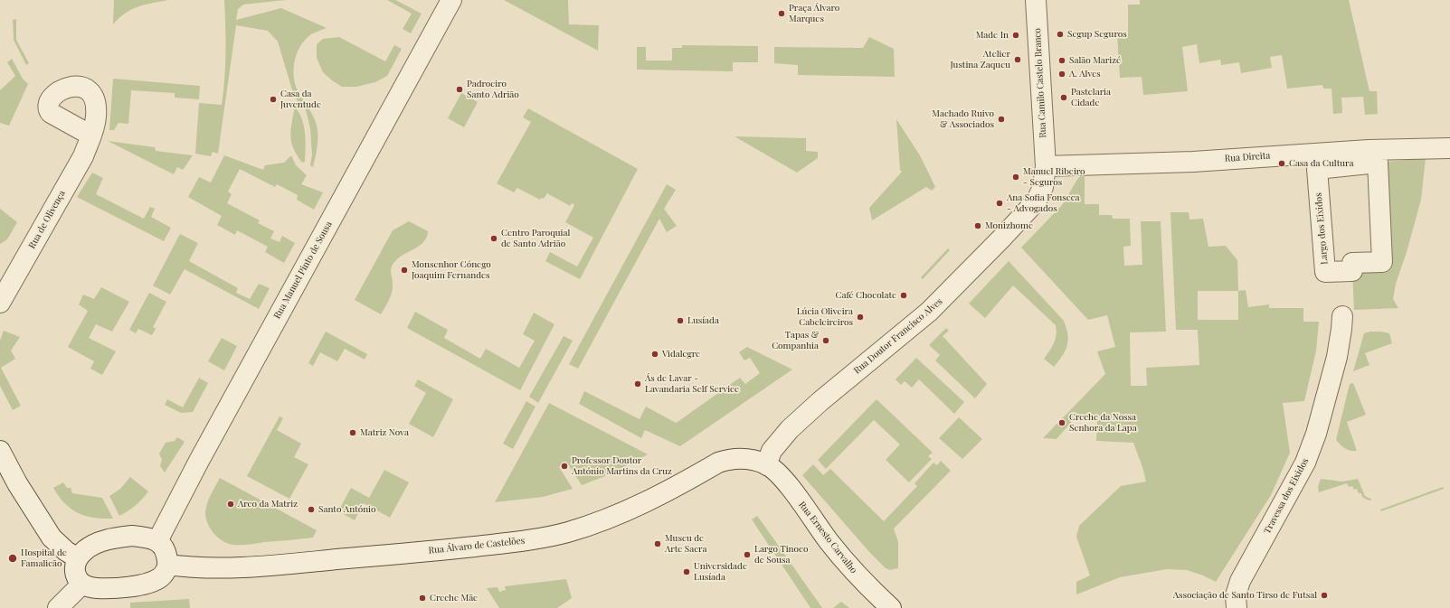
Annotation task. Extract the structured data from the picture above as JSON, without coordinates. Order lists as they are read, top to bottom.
{
  "streets": {
    "street": [
      "Rua Camilo Castelo Branco",
      "Rua Direita",
      "Rua de Olivença",
      "Largo dos Eixidos",
      "Rua Manuel Pinto de Sousa",
      "Rua Doutor Francisco Alves",
      "Travessa dos Eixidos",
      "Rua Ernesto Carvalho",
      "Rua Álvaro de Castelões"
    ]
  },
  "crossings": [
    ["Rua Camilo Castelo Branco", "Rua Direita"],
    ["Rua Camilo Castelo Branco", "Rua Doutor Francisco Alves"],
    ["Rua Direita", "Rua Doutor Francisco Alves"],
    ["Rua Doutor Francisco Alves", "Rua Ernesto Carvalho"],
    ["Rua Doutor Francisco Alves", "Rua Álvaro de Castelões"],
    ["Rua Ernesto Carvalho", "Rua Álvaro de Castelões"]
  ],
  "places": [
    "Praça Álvaro Marques",
    "Segup Seguros",
    "Made In",
    "Atelier Justina Zaqueu",
    "Salão Marizé",
    "A. Alves",
    "Padroeiro Santo Adrião",
    "Pastelaria Cidade",
    "Casa da Juventude",
    "Machado Ruivo & Associados",
    "Casa da Cultura",
    "Manuel Ribeiro - Seguros",
    "Ana Sofia Fonseca - Advogados",
    "Monizhome",
    "Centro Paroquial de Santo Adrião",
    "Monsenhor Cónego Joaquim Fernandes",
    "Café Chocolate",
    "Lúcia Oliveira Cabeleireiros",
    "Lusíada",
    "Tapas & Companhia",
    "Vidalegre",
    "Ás de Lavar - Lavandaria Self Service",
    "Creche da Nossa Senhora da Lapa",
    "Matriz Nova",
    "Professor Doutor António Martins da Cruz",
    "Arco da Matriz",
    "Santo António",
    "Museu de Arte Sacra",
    "Largo Tinoco de Sousa",
    "Hospital de Famalicão",
    "Universidade Lusíada",
    "Associação de Santo Tirso de Futsal",
    "Creche Mãe"
  ]
}
